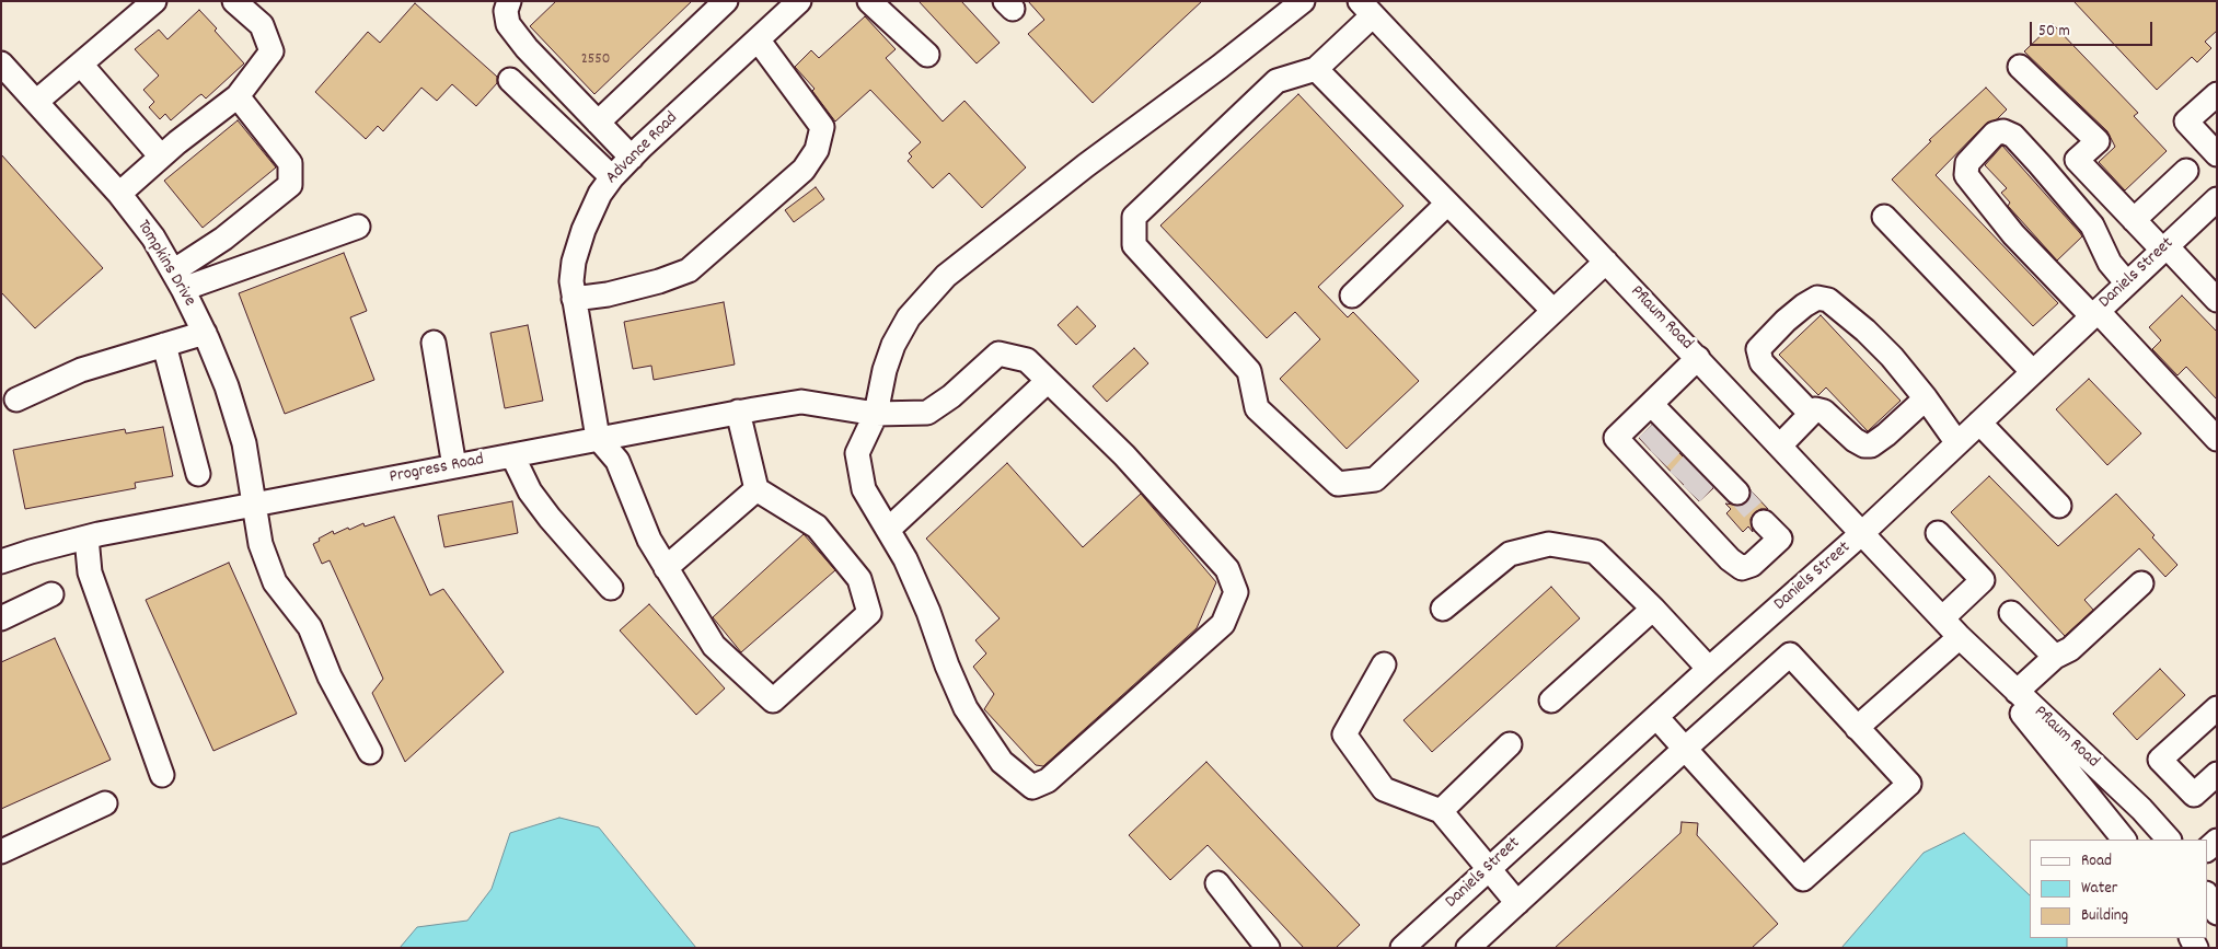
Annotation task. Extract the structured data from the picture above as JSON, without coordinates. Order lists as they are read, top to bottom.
{
  "streets": {
    "street": [
      "Advance Road",
      "Tompkins Drive",
      "Daniels Street",
      "Pflaum Road",
      "Progress Road"
    ]
  },
  "crossings": [
    ["Advance Road", "Progress Road"],
    ["Tompkins Drive", "Progress Road"],
    ["Daniels Street", "Pflaum Road"]
  ],
  "house_numbers": ["2550"],
  "legend": ["Road", "Water", "Building"],
  "scale_bar": "50 m"
}
